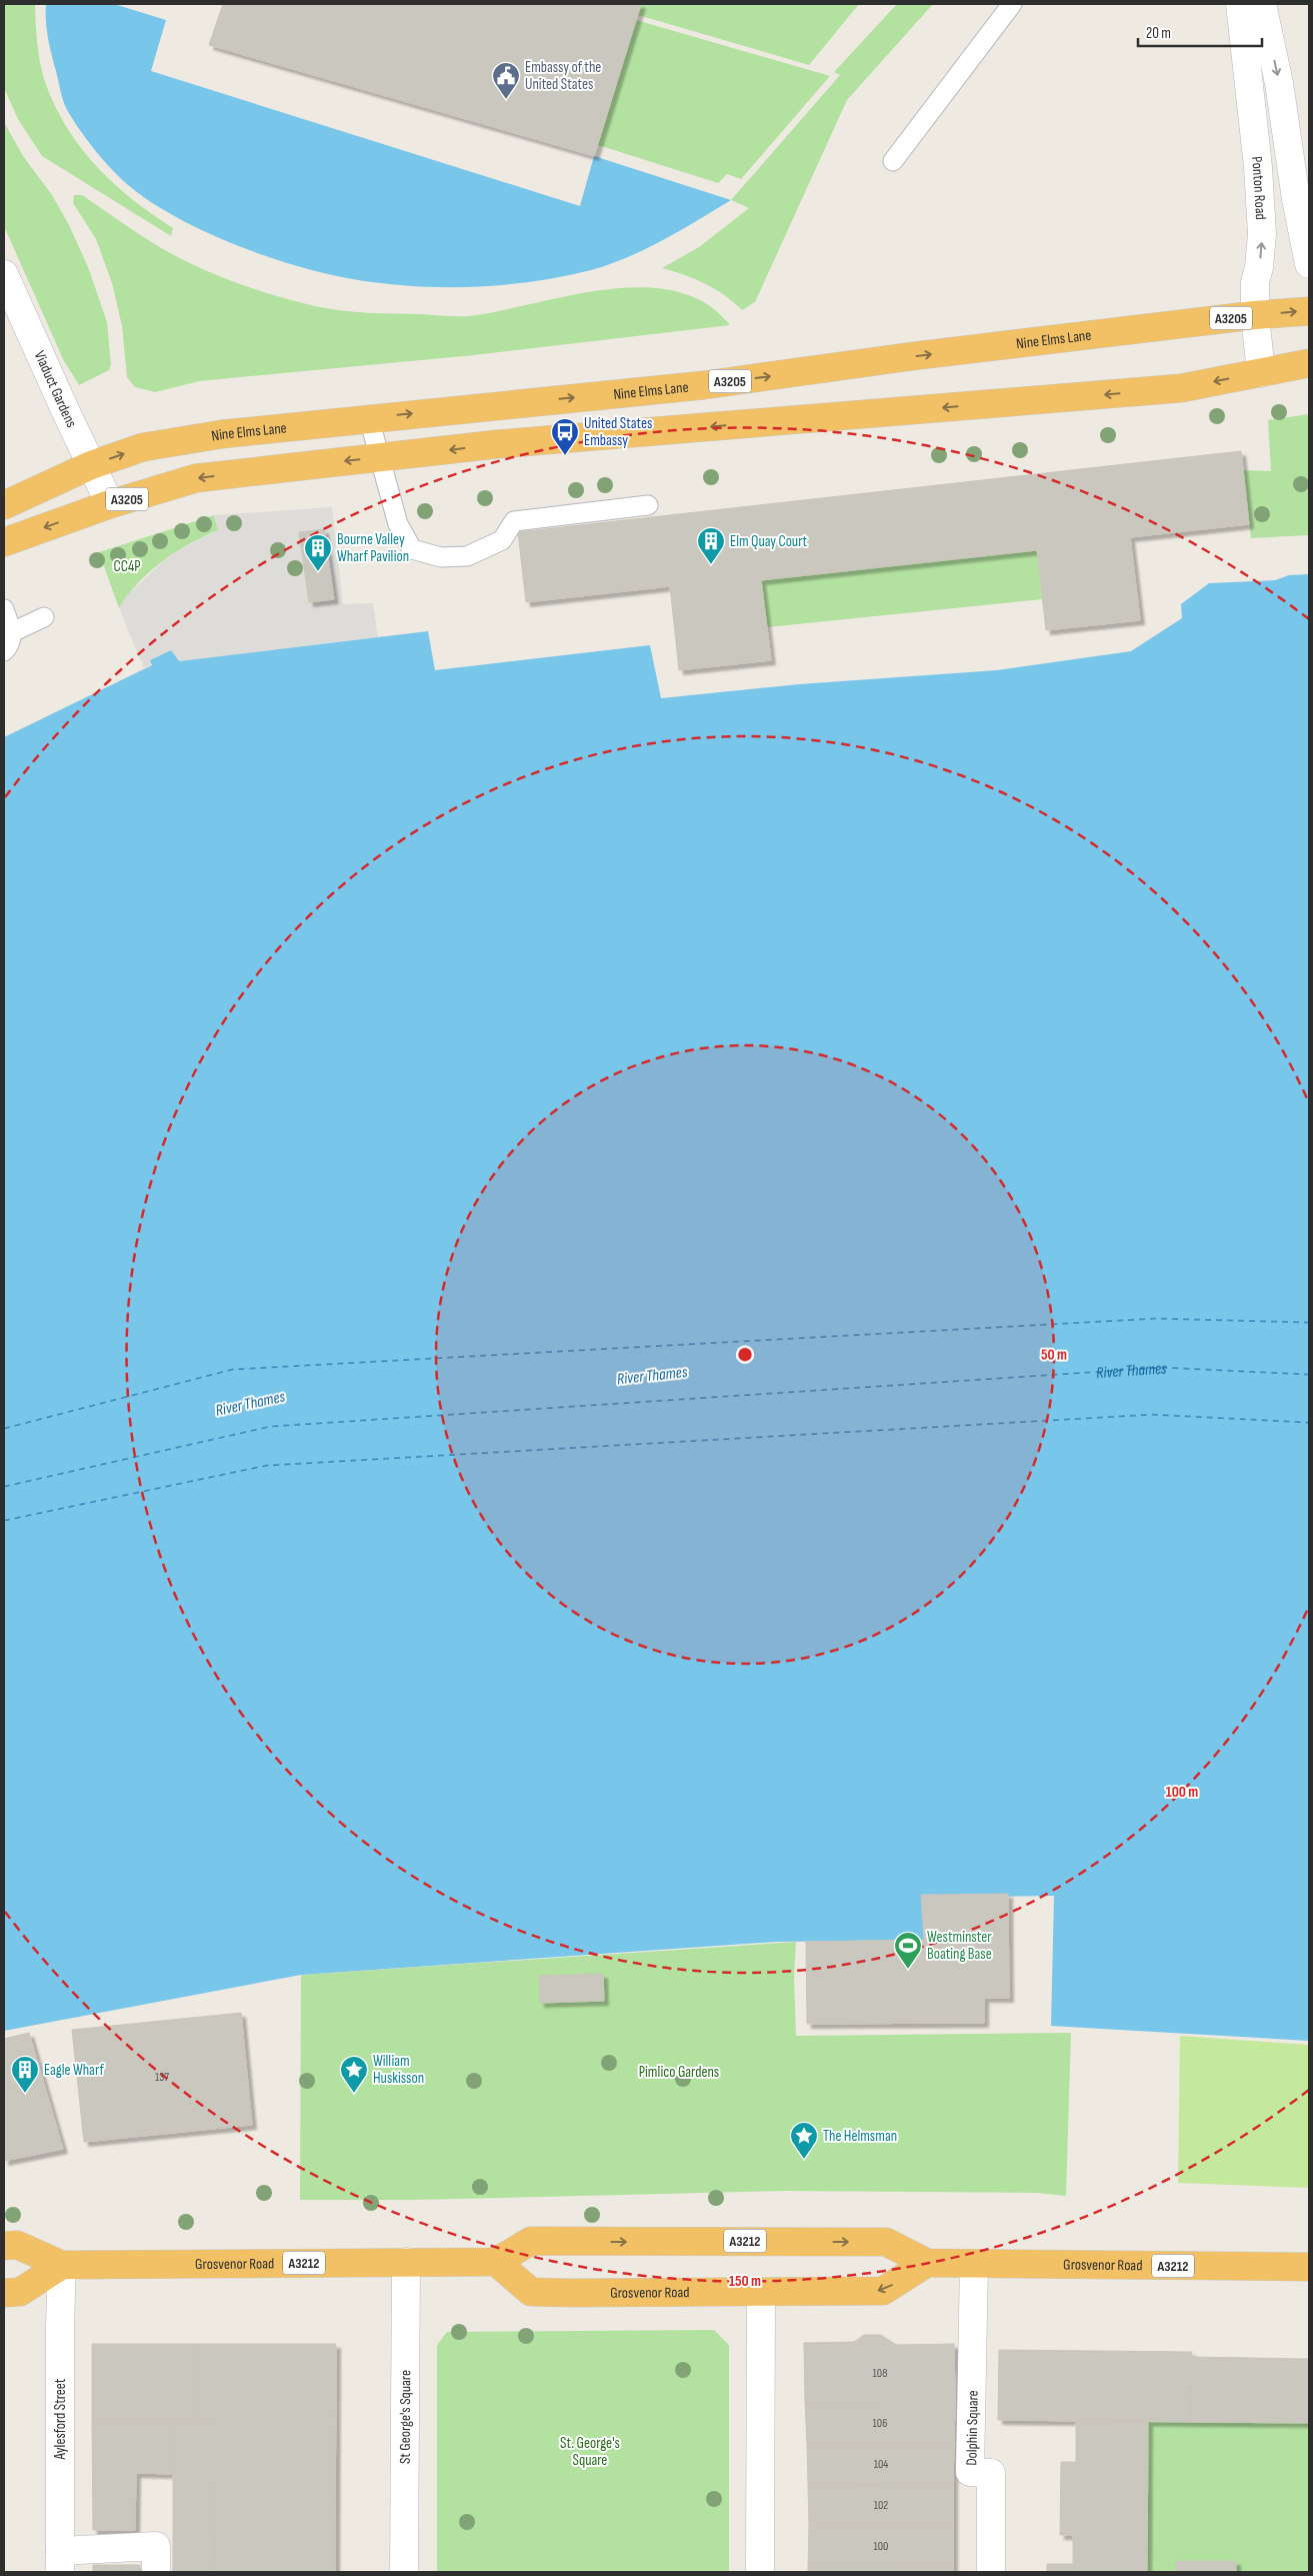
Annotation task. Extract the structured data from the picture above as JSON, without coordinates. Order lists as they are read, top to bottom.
{
  "streets": {
    "highway": [
      "A3205",
      "Nine Elms Lane",
      "A3212",
      "Grosvenor Road"
    ],
    "street": [
      "Ponton Road",
      "Viaduct Gardens",
      "St George's Square",
      "Aylesford Street",
      "Dolphin Square"
    ]
  },
  "crossings": [
    ["Ponton Road", "A3205"],
    ["Ponton Road", "Nine Elms Lane"],
    ["A3205", "Viaduct Gardens"],
    ["Nine Elms Lane", "Viaduct Gardens"],
    ["Grosvenor Road", "St George's Square"],
    ["Grosvenor Road", "Aylesford Street"],
    ["Grosvenor Road", "Dolphin Square"]
  ],
  "water": ["River Thames"],
  "parks": ["CC4P", "Pimlico Gardens", "St. George's Square"],
  "places": {
    "public building": ["Embassy of the United States"],
    "bus stop": ["United States Embassy"],
    "building": ["Elm Quay Court", "Bourne Valley Wharf Pavilion", "Eagle Wharf"],
    "sports": ["Westminster Boating Base"],
    "place": ["William Huskisson", "The Helmsman"]
  },
  "house_numbers": [
    "137",
    "108",
    "106",
    "104",
    "102",
    "100"
  ],
  "scale_bar": "20 m",
  "rings": ["50 m", "100 m", "150 m"]
}
